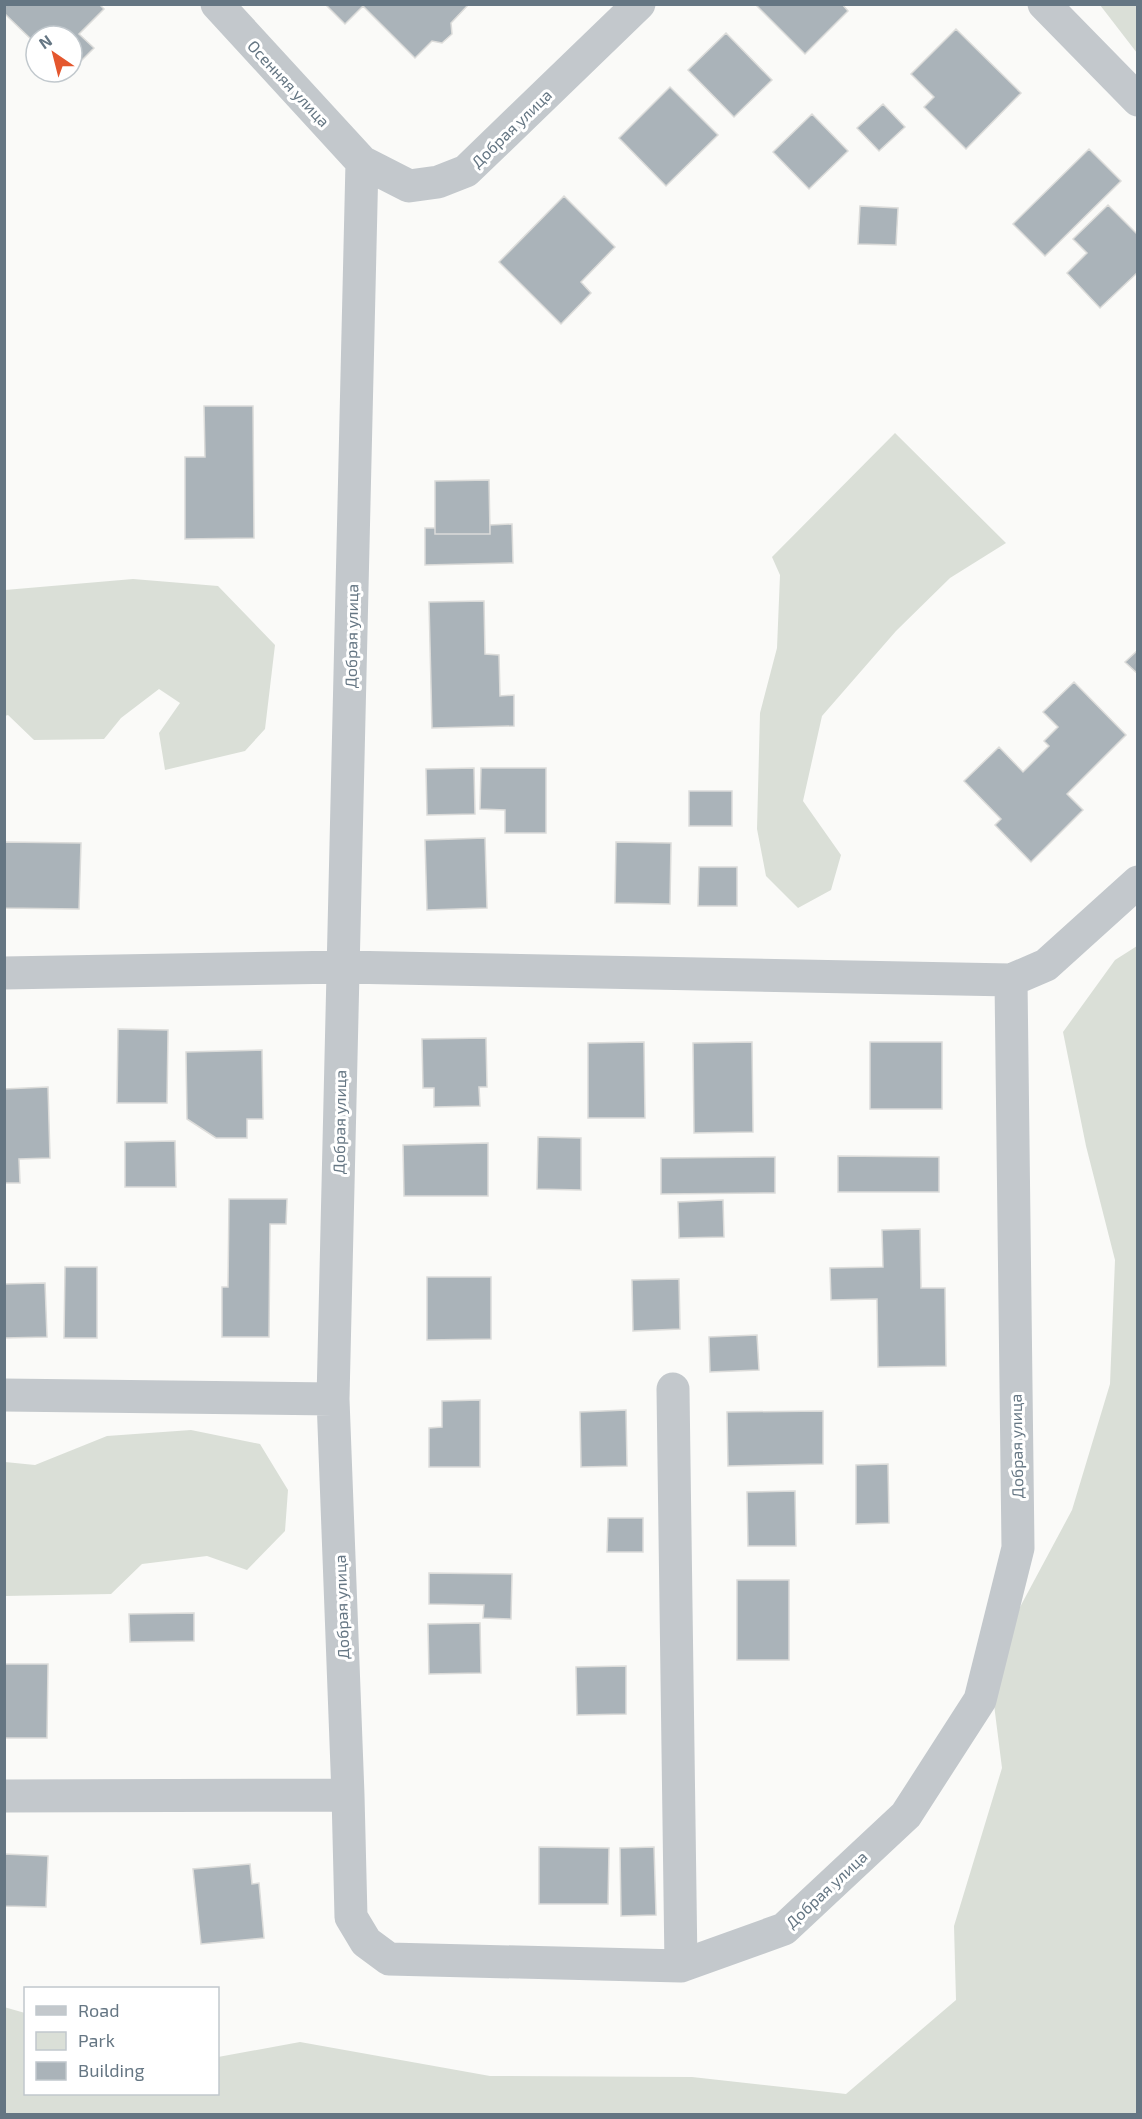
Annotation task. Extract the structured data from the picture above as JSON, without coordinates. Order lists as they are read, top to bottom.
{
  "streets": {
    "street": ["Осенняя улица", "Добрая улица"]
  },
  "crossings": [
    ["Осенняя улица", "Добрая улица"]
  ],
  "legend": ["Road", "Park", "Building"],
  "north": "top left"
}
